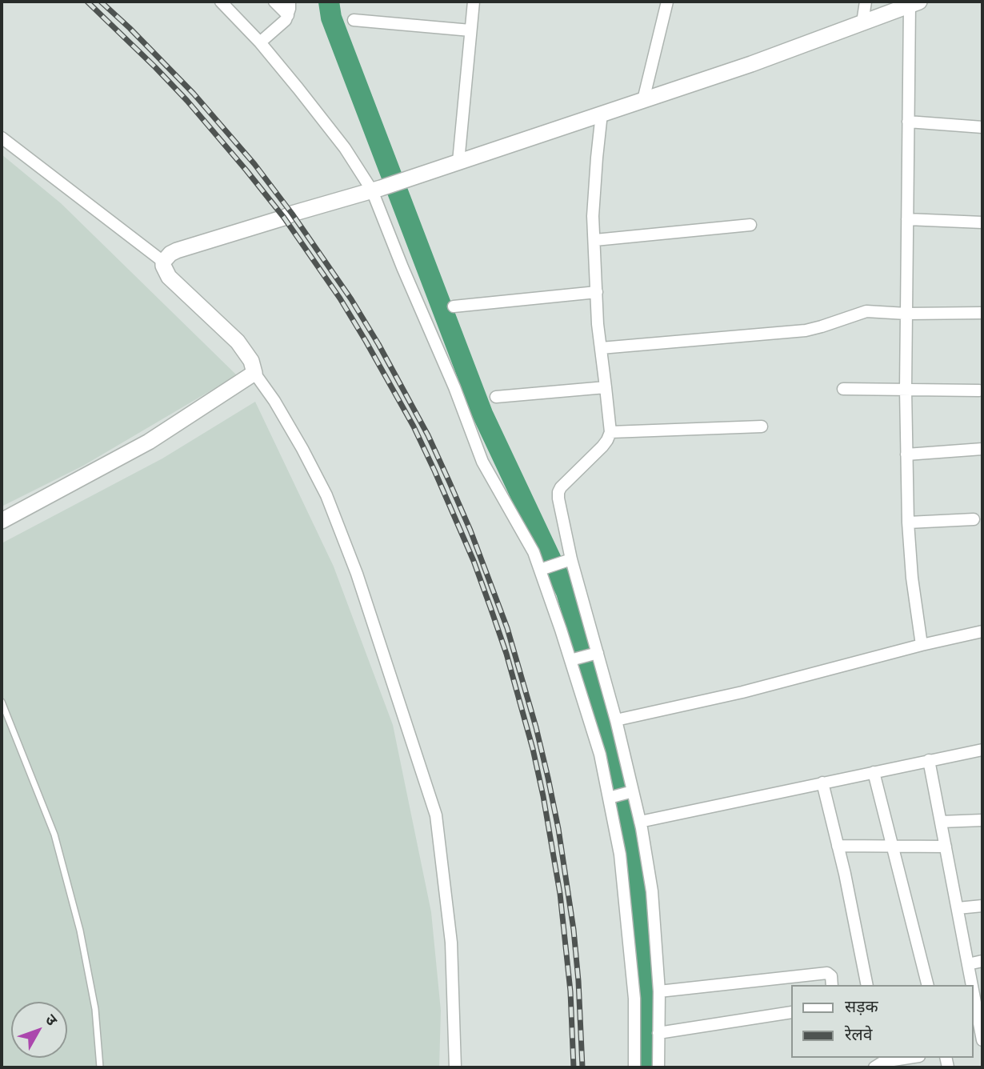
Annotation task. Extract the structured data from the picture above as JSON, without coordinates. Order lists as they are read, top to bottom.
{
  "legend": ["सड़क", "रेलवे"],
  "north": "top right"
}
